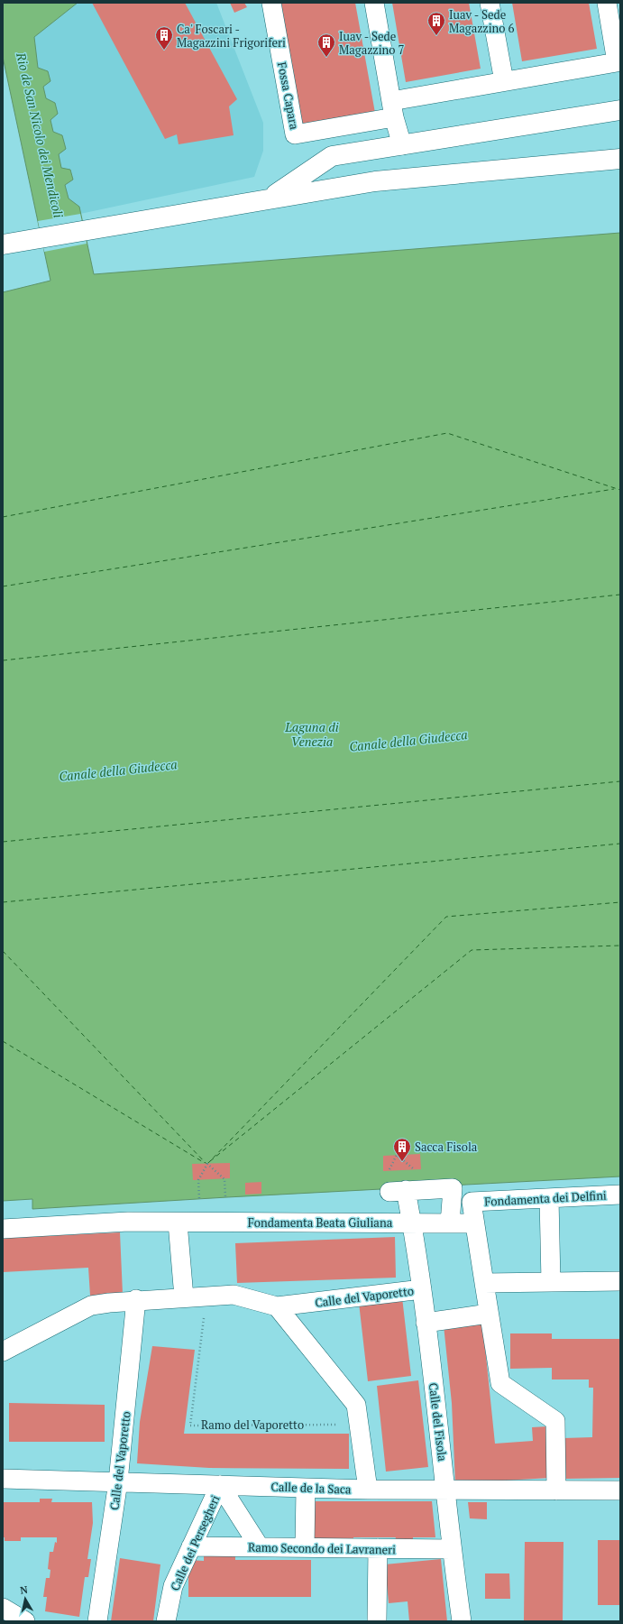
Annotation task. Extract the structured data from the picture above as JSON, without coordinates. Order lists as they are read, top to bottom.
{
  "streets": {
    "street": [
      "Fossa Capara",
      "Fondamenta dei Delfini",
      "Fondamenta Beata Giuliana",
      "Calle del Vaporetto",
      "Calle del Fisola",
      "Calle de la Saca",
      "Calle dei Persegheri",
      "Ramo Secondo dei Lavraneri"
    ],
    "path": ["Ramo del Vaporetto"]
  },
  "crossings": [
    ["Fondamenta dei Delfini", "Fondamenta Beata Giuliana"],
    ["Fondamenta dei Delfini", "Calle de la Saca"],
    ["Fondamenta Beata Giuliana", "Calle del Fisola"],
    ["Calle del Vaporetto", "Calle del Fisola"],
    ["Calle del Vaporetto", "Ramo del Vaporetto"],
    ["Calle del Vaporetto", "Calle de la Saca"],
    ["Calle del Fisola", "Calle de la Saca"],
    ["Calle del Fisola", "Ramo Secondo dei Lavraneri"],
    ["Calle de la Saca", "Calle dei Persegheri"],
    ["Calle dei Persegheri", "Ramo Secondo dei Lavraneri"]
  ],
  "water": ["Rio de San Nicolo dei Mendicoli", "Laguna di Venezia", "Canale della Giudecca"],
  "places": {
    "building": [
      "Iuav - Sede Magazzino 6",
      "Ca' Foscari - Magazzini Frigoriferi",
      "Iuav - Sede Magazzino 7",
      "Sacca Fisola"
    ]
  },
  "north": "top"
}
